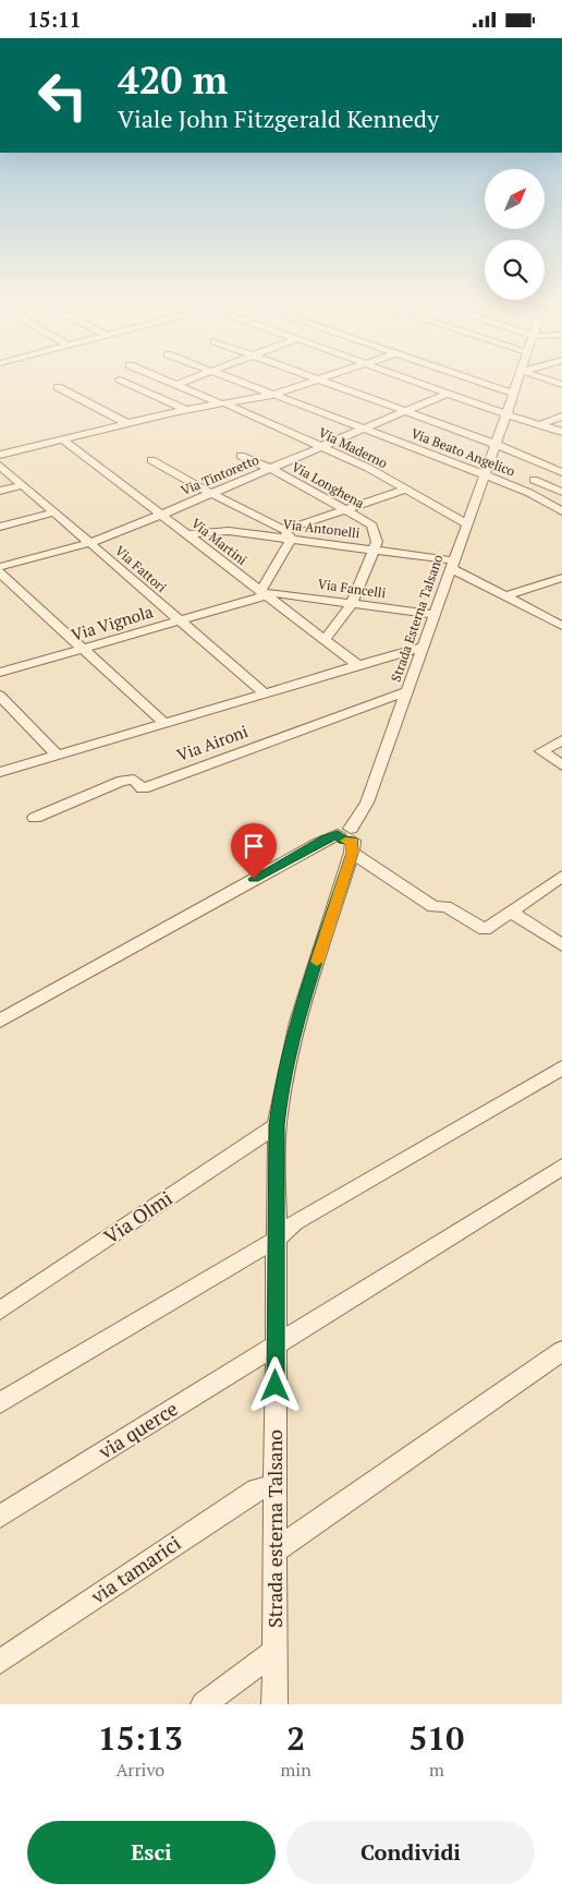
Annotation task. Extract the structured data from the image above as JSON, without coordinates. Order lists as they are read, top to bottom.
{
  "streets": {
    "street": [
      "Via Maderno",
      "Via Beato Angelico",
      "Via Tintoretto",
      "Via Longhena",
      "Via Antonelli",
      "Via Martini",
      "Via Fattori",
      "Via Fancelli",
      "Strada Esterna Talsano",
      "Via Vignola",
      "Via Aironi",
      "Via Olmi",
      "via querce",
      "Strada esterna Talsano",
      "via tamarici"
    ]
  },
  "crossings": [
    ["Via Maderno", "Via Tintoretto"],
    ["Via Maderno", "Strada Esterna Talsano"],
    ["Via Beato Angelico", "Via Tintoretto"],
    ["Via Beato Angelico", "Strada Esterna Talsano"],
    ["Via Tintoretto", "Via Longhena"],
    ["Via Tintoretto", "Via Martini"],
    ["Via Tintoretto", "Via Fattori"],
    ["Via Longhena", "Via Antonelli"],
    ["Via Antonelli", "Via Martini"],
    ["Via Antonelli", "Strada Esterna Talsano"],
    ["Via Martini", "Via Fancelli"],
    ["Via Martini", "Via Vignola"],
    ["Via Fattori", "Via Vignola"],
    ["Via Fancelli", "Strada Esterna Talsano"],
    ["Via Fancelli", "Via Vignola"],
    ["Strada Esterna Talsano", "Via Aironi"],
    ["Strada Esterna Talsano", "Strada esterna Talsano"],
    ["Via Olmi", "Strada esterna Talsano"],
    ["via querce", "Strada esterna Talsano"],
    ["Strada esterna Talsano", "via tamarici"]
  ],
  "north": "top right",
  "page": {
    "status": "15:11",
    "turn": ["420 m", "Viale John Fitzgerald Kennedy"],
    "eta": [
      "15:13",
      "Arrivo",
      "2",
      "min",
      "510",
      "m"
    ],
    "buttons": ["Esci", "Condividi"]
  }
}
